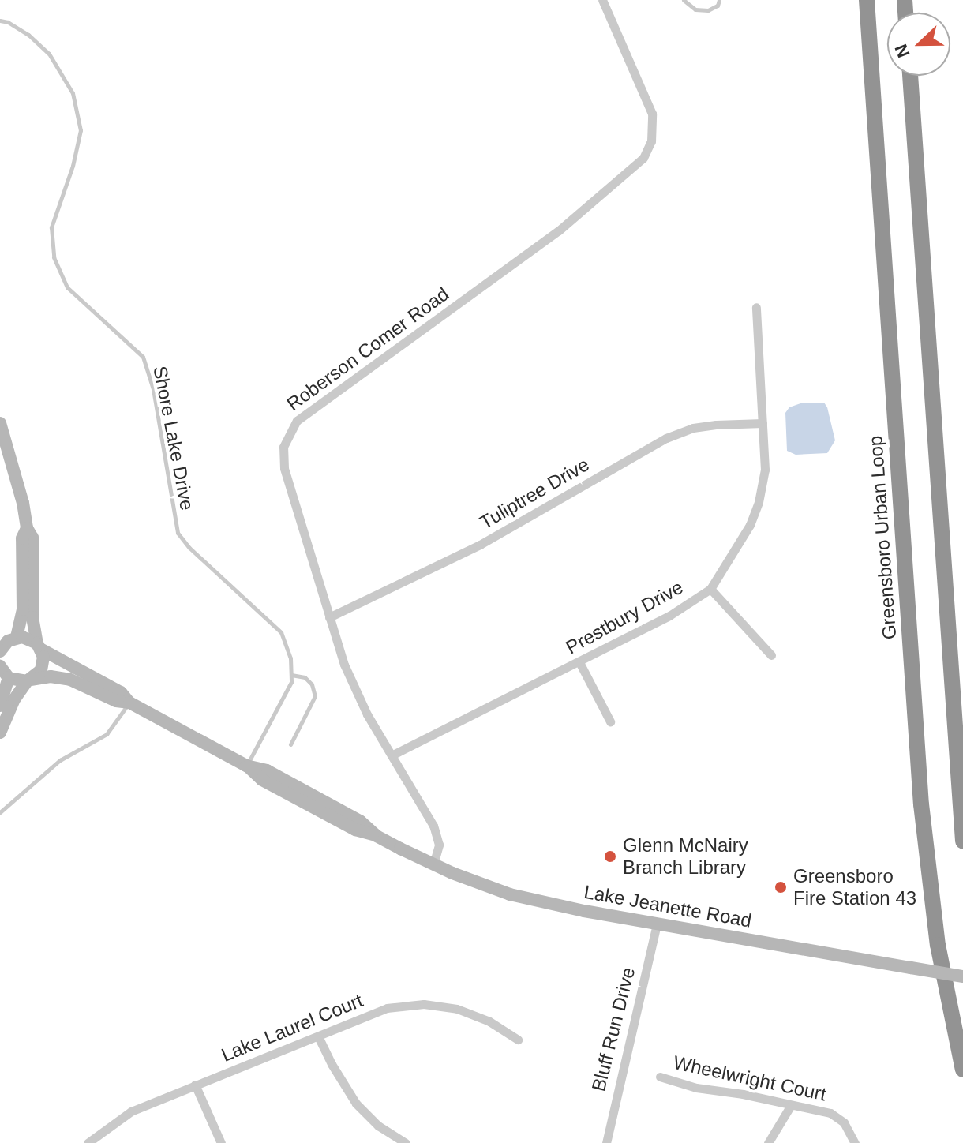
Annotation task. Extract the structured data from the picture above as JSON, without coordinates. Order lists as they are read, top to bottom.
{
  "streets": {
    "highway": ["Greensboro Urban Loop"],
    "street": [
      "Roberson Comer Road",
      "Tuliptree Drive",
      "Prestbury Drive",
      "Lake Jeanette Road",
      "Lake Laurel Court",
      "Bluff Run Drive",
      "Wheelwright Court"
    ],
    "lane": ["Shore Lake Drive"]
  },
  "crossings": [
    ["Roberson Comer Road", "Tuliptree Drive"],
    ["Roberson Comer Road", "Prestbury Drive"],
    ["Roberson Comer Road", "Lake Jeanette Road"],
    ["Tuliptree Drive", "Prestbury Drive"],
    ["Lake Jeanette Road", "Bluff Run Drive"]
  ],
  "places": ["Glenn McNairy Branch Library", "Greensboro Fire Station 43"],
  "north": "left"
}
